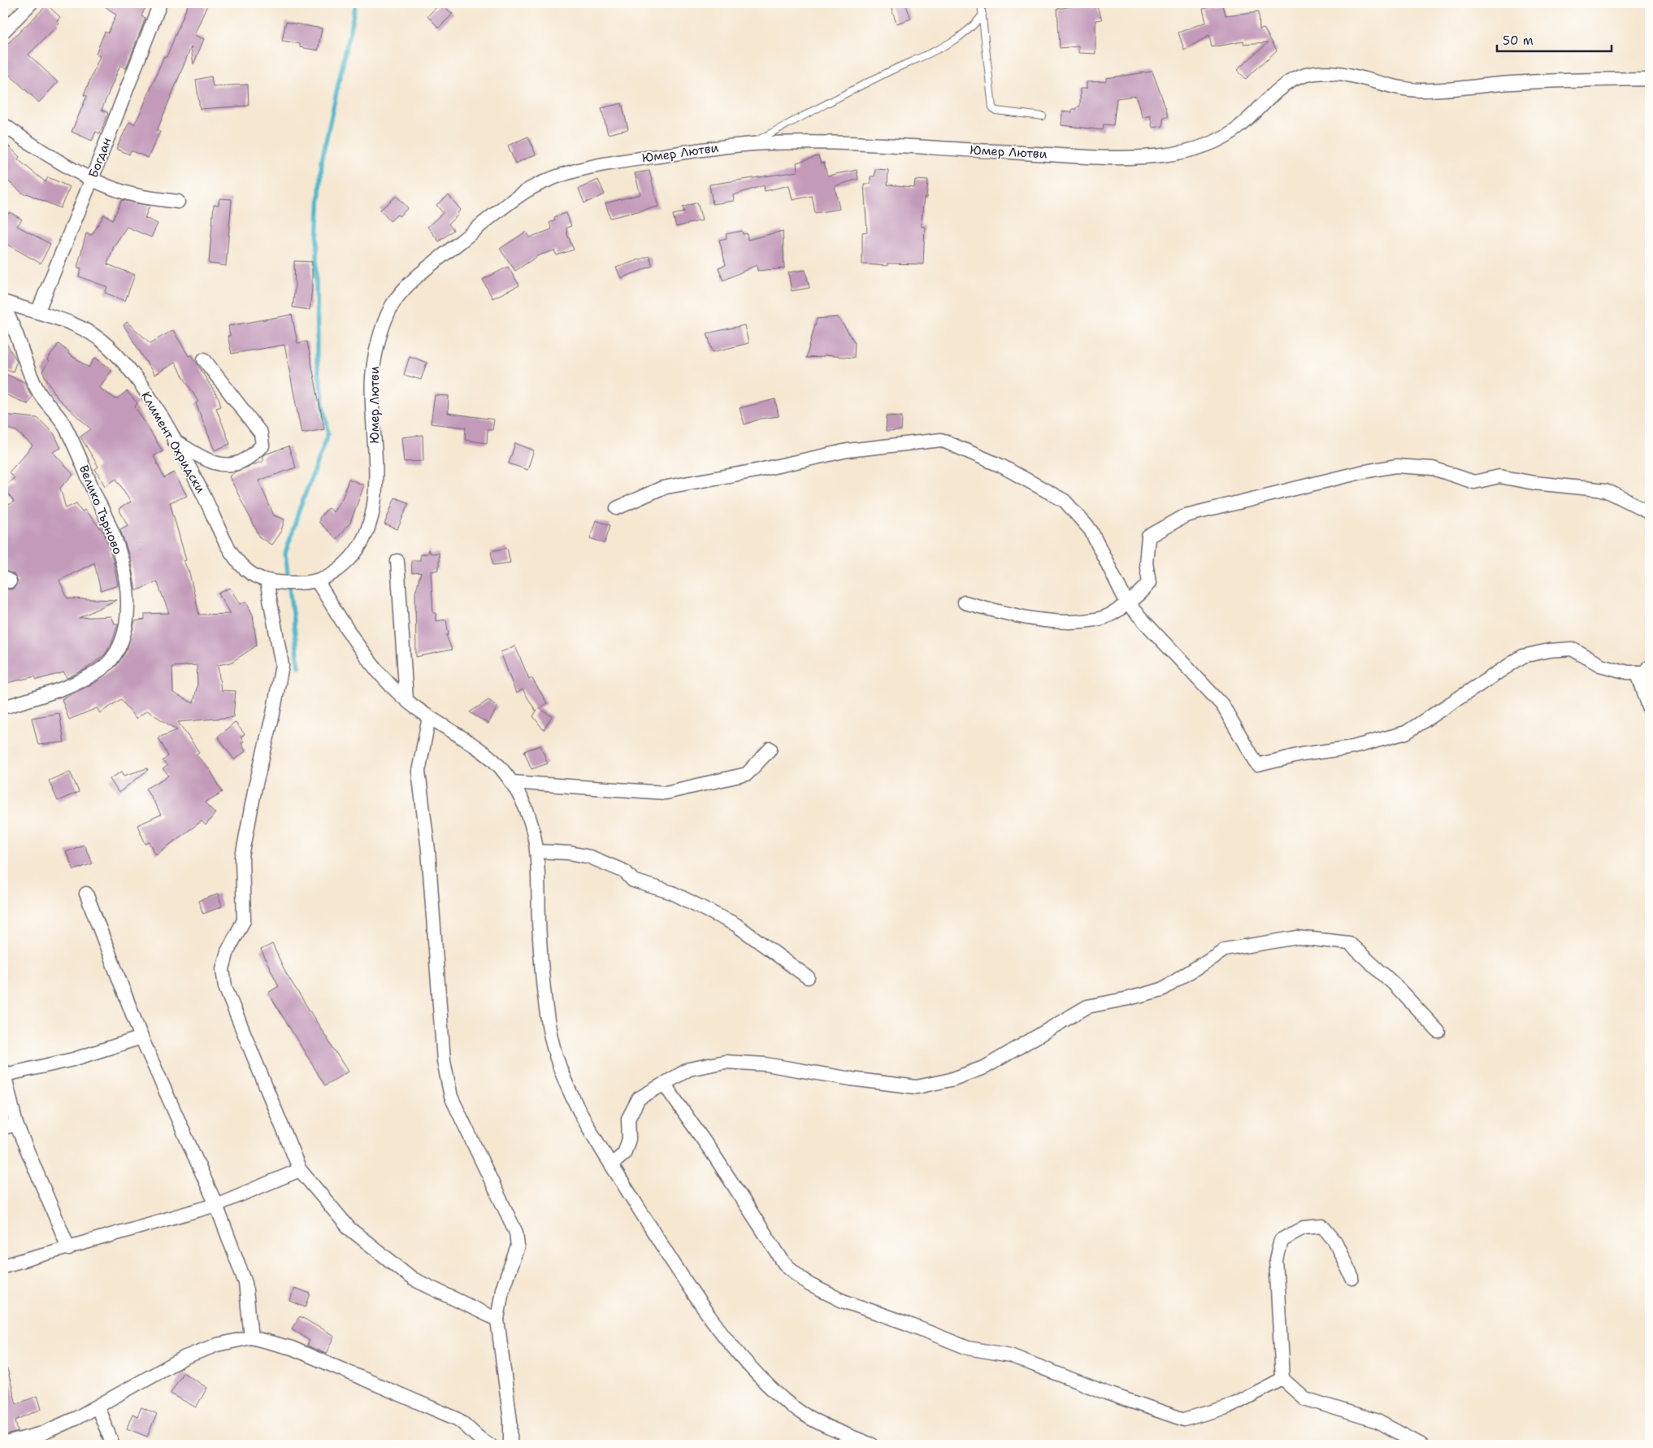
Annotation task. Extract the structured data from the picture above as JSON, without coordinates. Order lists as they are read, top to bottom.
{
  "streets": {
    "street": [
      "Юмер Лютви",
      "Богдан",
      "Климент Охридски",
      "Велико Търново"
    ]
  },
  "crossings": [
    ["Юмер Лютви", "Климент Охридски"],
    ["Богдан", "Климент Охридски"],
    ["Климент Охридски", "Велико Търново"]
  ],
  "scale_bar": "50 m"
}
